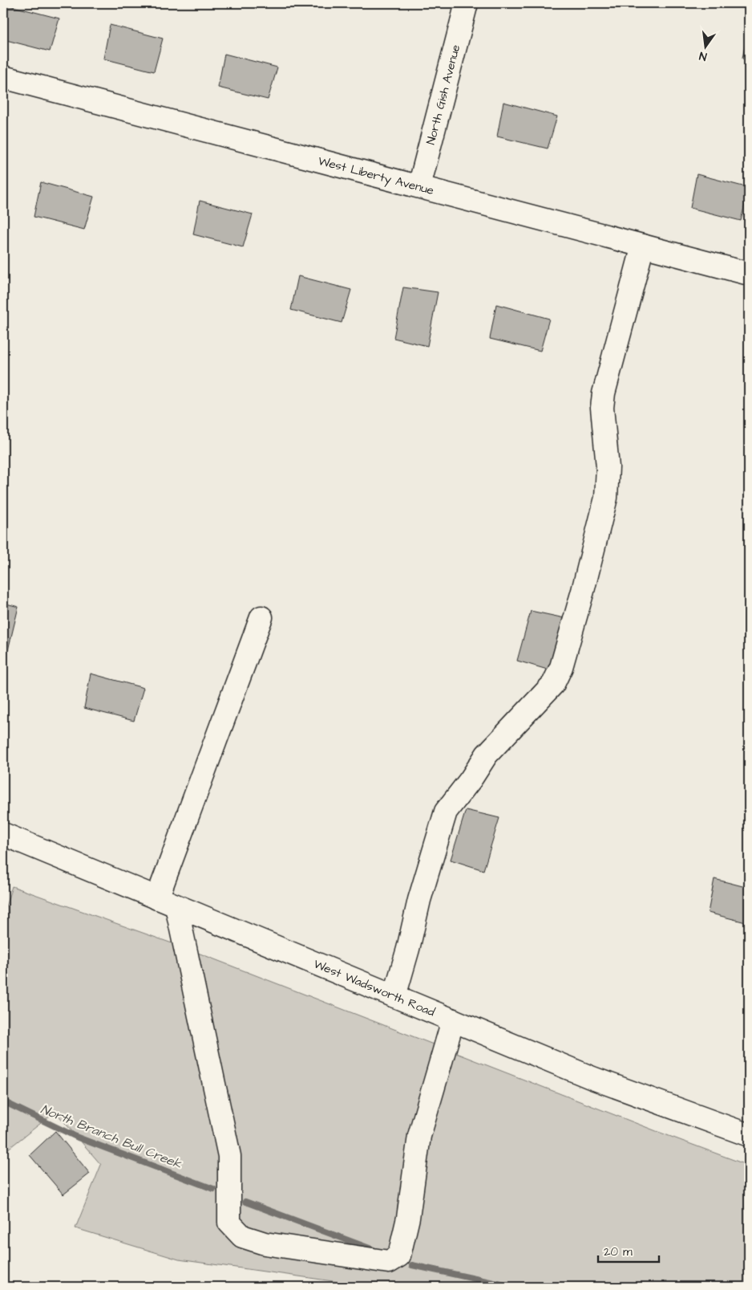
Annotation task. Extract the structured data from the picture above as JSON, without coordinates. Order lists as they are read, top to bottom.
{
  "streets": {
    "street": ["North Gish Avenue", "West Liberty Avenue", "West Wadsworth Road"]
  },
  "crossings": [
    ["North Gish Avenue", "West Liberty Avenue"]
  ],
  "water": ["North Branch Bull Creek"],
  "scale_bar": "20 m",
  "north": "bottom"
}
